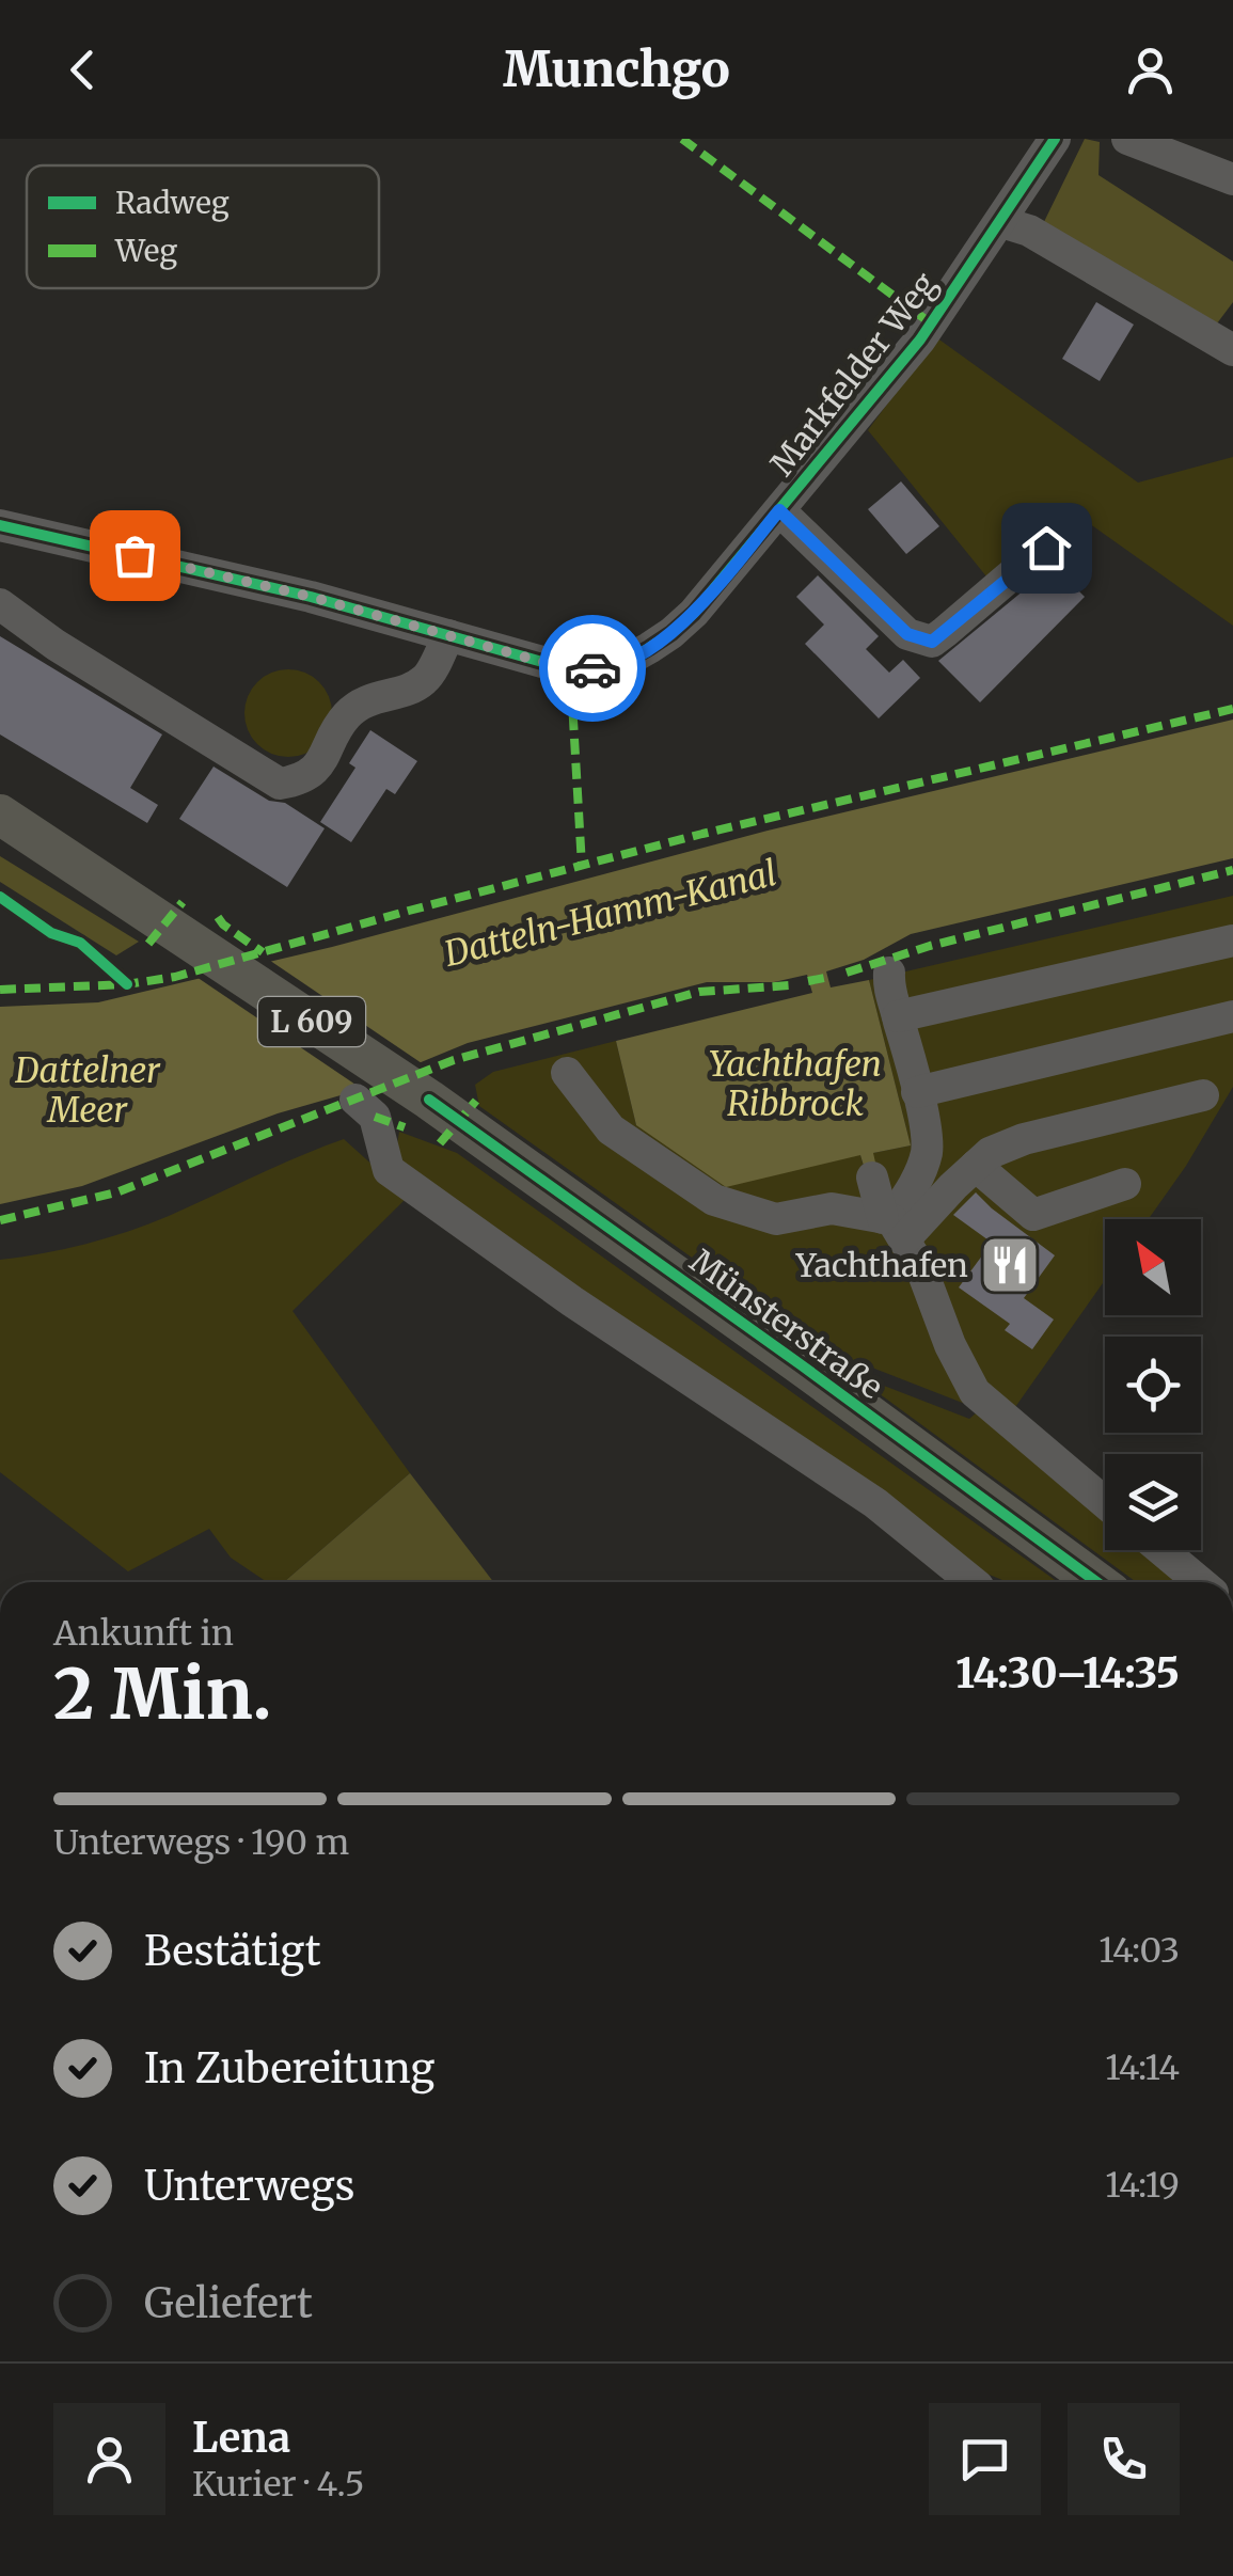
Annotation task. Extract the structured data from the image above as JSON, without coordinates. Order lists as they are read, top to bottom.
{
  "streets": {
    "main road": ["L 609", "Münsterstraße"],
    "street": ["Markfelder Weg"]
  },
  "water": ["Datteln-Hamm-Kanal", "Yachthafen Ribbrock", "Dattelner Meer"],
  "places": {
    "restaurant": ["Yachthafen"]
  },
  "legend": ["Radweg", "Weg"],
  "north": "top left",
  "page": {
    "header": "Munchgo",
    "heading": ["2 Min.", "Ankunft in", "14:30–14:35"],
    "panel": ["Lena", "Kurier · 4.5"],
    "bar": "Unterwegs · 190 m",
    "list": [
      ["Bestätigt", "14:03"],
      ["In Zubereitung", "14:14"],
      ["Unterwegs", "14:19"],
      "Geliefert"
    ]
  }
}
